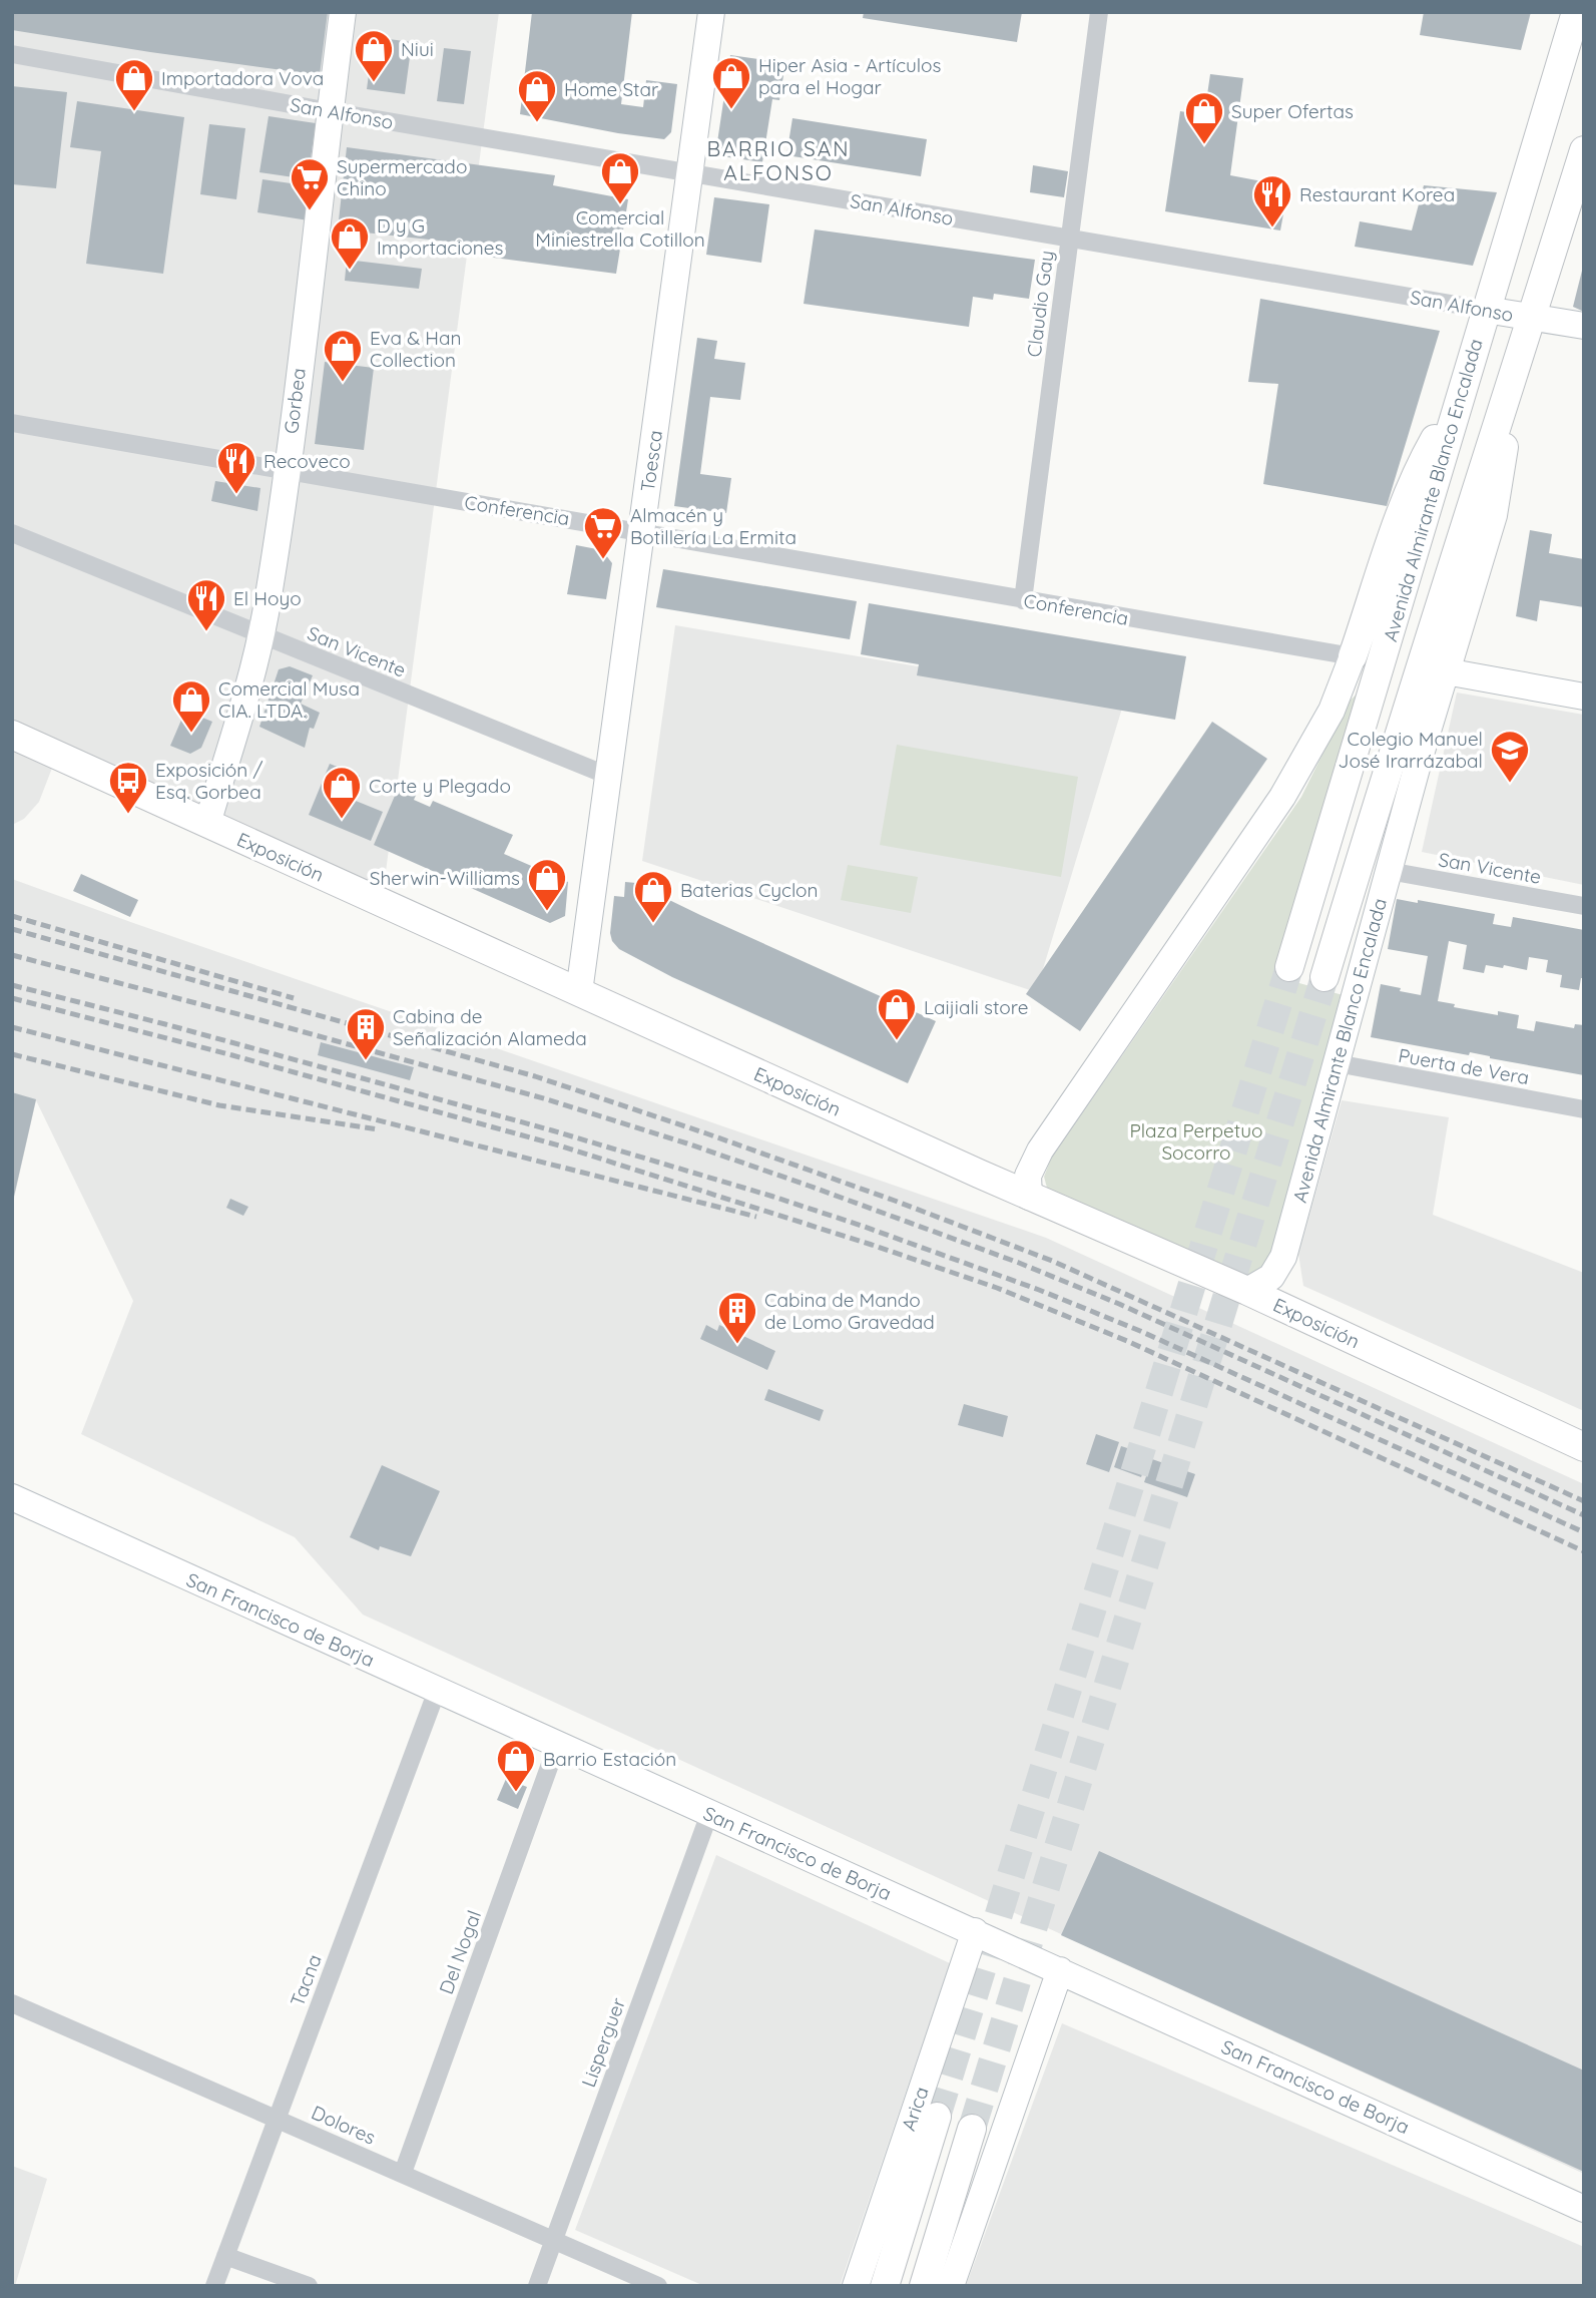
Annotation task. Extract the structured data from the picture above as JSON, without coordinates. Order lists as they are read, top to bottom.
{
  "streets": {
    "main road": ["Avenida Almirante Blanco Encalada", "Exposición", "Arica"],
    "street": [
      "San Alfonso",
      "Claudio Gay",
      "Gorbea",
      "Toesca",
      "Conferencia",
      "San Vicente",
      "Puerta de Vera",
      "San Francisco de Borja",
      "Del Nogal",
      "Tacna",
      "Lisperguer",
      "Dolores"
    ]
  },
  "crossings": [
    ["San Alfonso", "Claudio Gay"],
    ["San Alfonso", "Gorbea"],
    ["San Alfonso", "Toesca"],
    ["San Alfonso", "Avenida Almirante Blanco Encalada"],
    ["Claudio Gay", "Conferencia"],
    ["Gorbea", "Conferencia"],
    ["Gorbea", "San Vicente"],
    ["Gorbea", "Exposición"],
    ["Toesca", "Conferencia"],
    ["Toesca", "San Vicente"],
    ["Toesca", "Exposición"],
    ["Avenida Almirante Blanco Encalada", "San Vicente"],
    ["Avenida Almirante Blanco Encalada", "Exposición"],
    ["Avenida Almirante Blanco Encalada", "Puerta de Vera"],
    ["San Francisco de Borja", "Del Nogal"],
    ["San Francisco de Borja", "Tacna"],
    ["San Francisco de Borja", "Lisperguer"],
    ["San Francisco de Borja", "Arica"],
    ["Del Nogal", "Dolores"],
    ["Tacna", "Dolores"],
    ["Lisperguer", "Dolores"]
  ],
  "districts": ["BARRIO SAN ALFONSO"],
  "parks": ["Plaza Perpetuo Socorro"],
  "places": {
    "shop": [
      "Niui",
      "Hiper Asia - Artículos para el Hogar",
      "Importadora Vova",
      "Home Star",
      "Super Ofertas",
      "Comercial Miniestrella Cotillon",
      "D y G Importaciones",
      "Eva & Han Collection",
      "Comercial Musa CIA. LTDA.",
      "Corte y Plegado",
      "Sherwin-Williams",
      "Baterias Cyclon",
      "Laijiali store",
      "Barrio Estación"
    ],
    "supermarket": ["Supermercado Chino", "Almacén y Botillería La Ermita"],
    "restaurant": ["Restaurant Korea", "Recoveco", "El Hoyo"],
    "school or university": ["Colegio Manuel José Irarrázabal"],
    "bus stop": ["Exposición / Esq. Gorbea"],
    "building": ["Cabina de Señalización Alameda", "Cabina de Mando de Lomo Gravedad"]
  }
}
